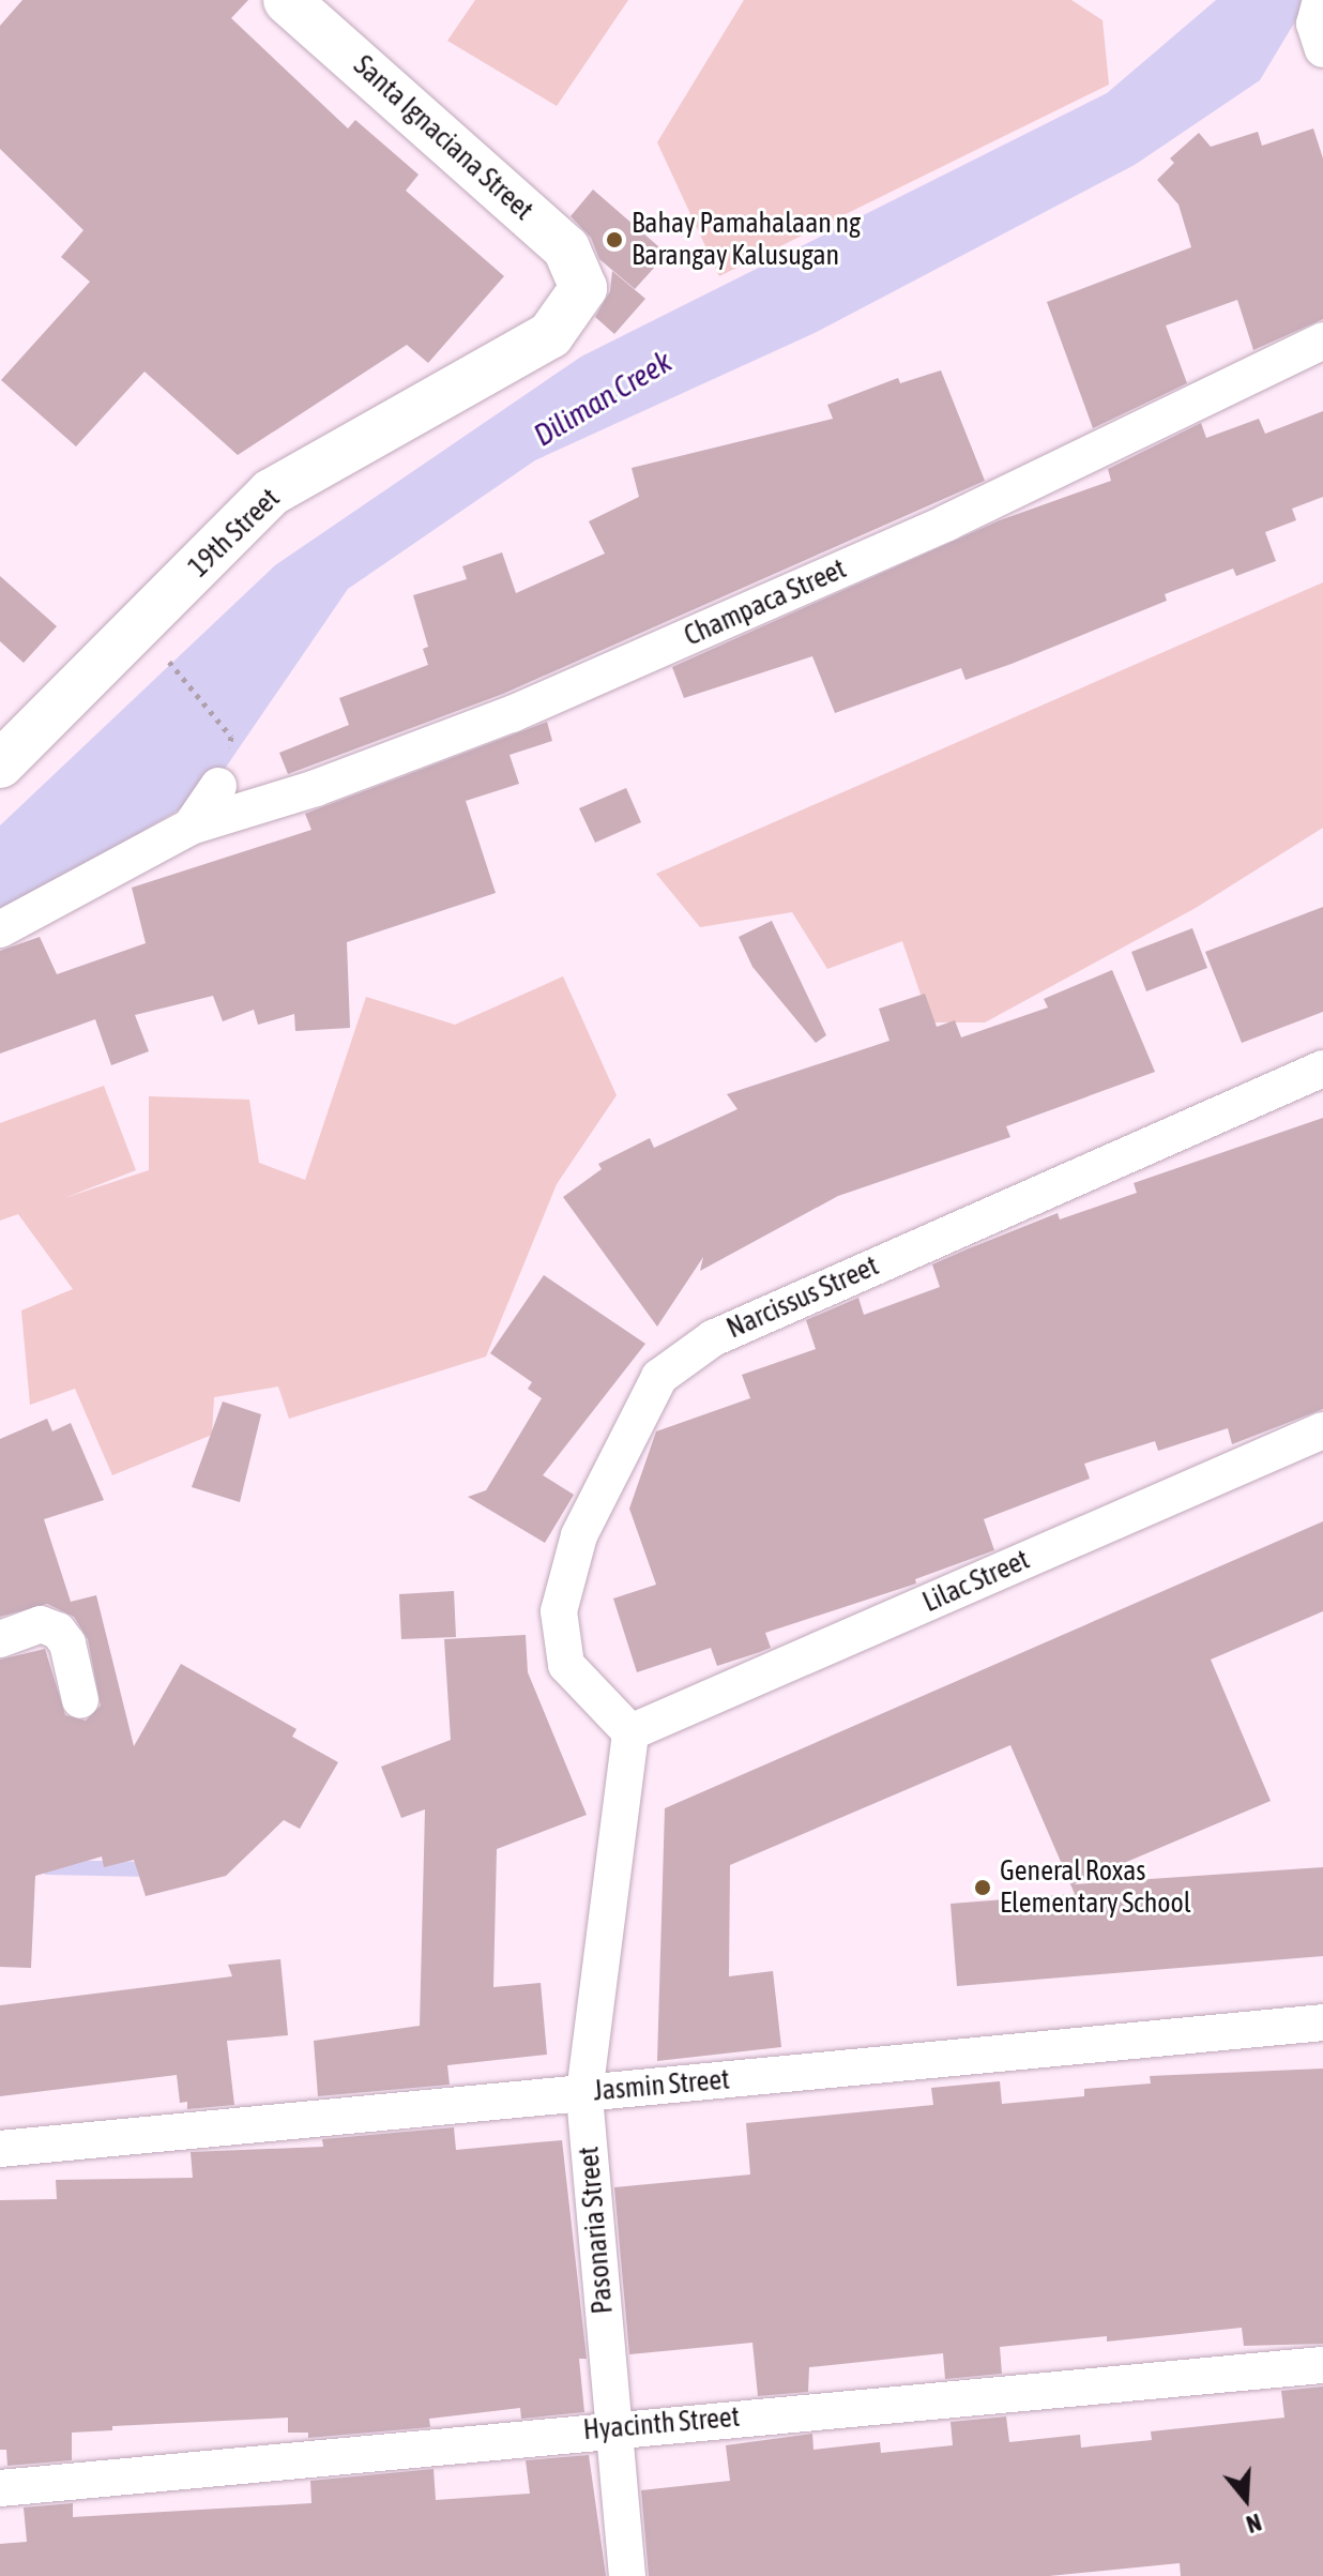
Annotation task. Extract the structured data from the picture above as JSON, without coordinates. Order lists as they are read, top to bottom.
{
  "streets": {
    "street": [
      "Santa Ignaciana Street",
      "19th Street",
      "Champaca Street",
      "Narcissus Street",
      "Lilac Street",
      "Jasmin Street",
      "Pasonaria Street",
      "Hyacinth Street"
    ]
  },
  "crossings": [
    ["Santa Ignaciana Street", "19th Street"],
    ["Narcissus Street", "Lilac Street"],
    ["Narcissus Street", "Pasonaria Street"],
    ["Lilac Street", "Pasonaria Street"],
    ["Jasmin Street", "Pasonaria Street"],
    ["Pasonaria Street", "Hyacinth Street"]
  ],
  "water": ["Diliman Creek"],
  "places": ["Bahay Pamahalaan ng Barangay Kalusugan", "General Roxas Elementary School"],
  "north": "bottom"
}
